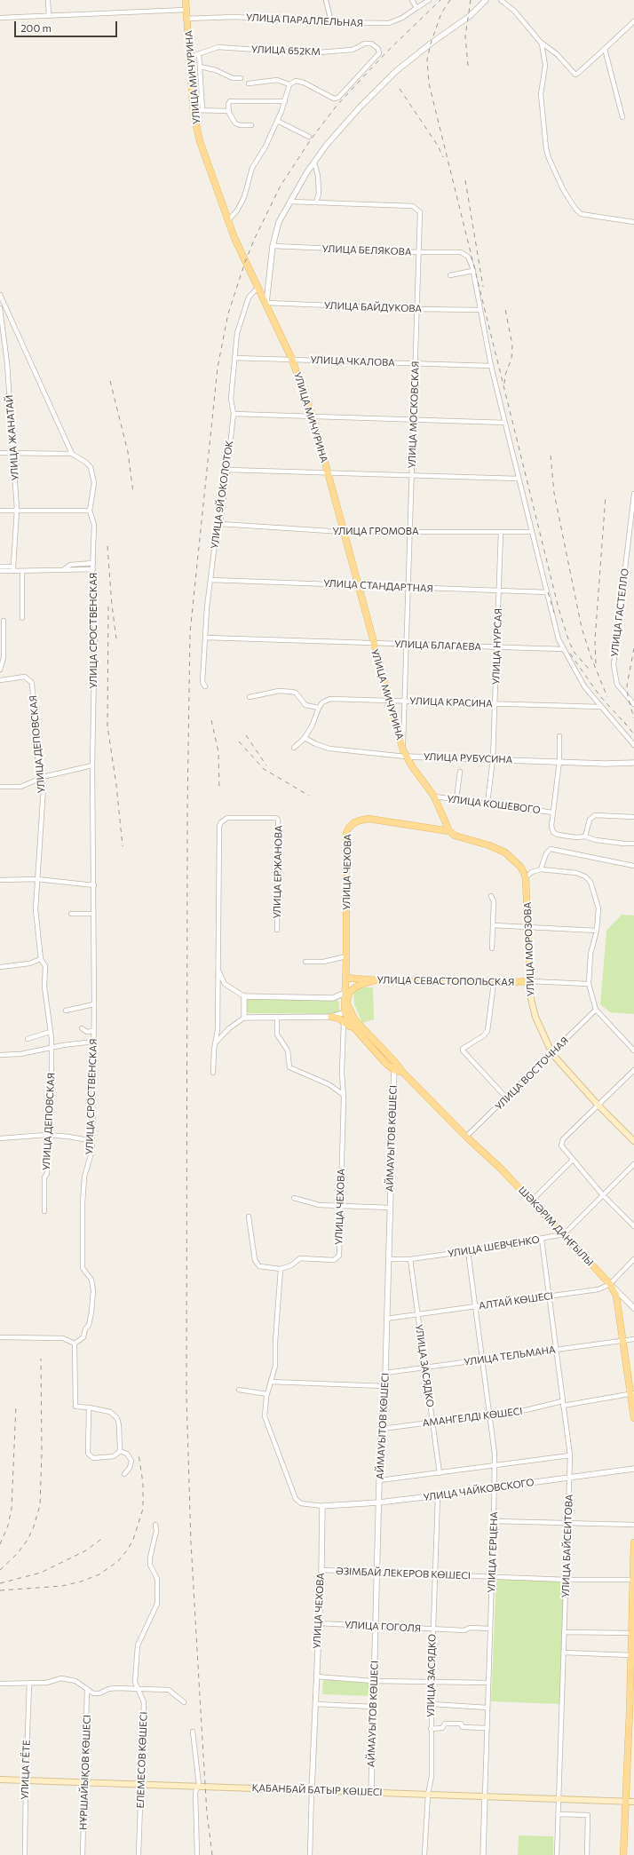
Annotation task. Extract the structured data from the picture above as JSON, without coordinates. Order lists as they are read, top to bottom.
{
  "streets": {
    "main road": [
      "УЛИЦА МИЧУРИНА",
      "УЛИЦА ЧЕХОВА",
      "УЛИЦА МОРОЗОВА",
      "УЛИЦА СЕВАСТОПОЛЬСКАЯ",
      "ШӘКӘРІМ ДАҢҒЫЛЫ",
      "ҚАБАНБАЙ БАТЫР КӨШЕСІ"
    ],
    "street": [
      "УЛИЦА ПАРАЛЛЕЛЬНАЯ",
      "УЛИЦА 652КМ",
      "УЛИЦА БЕЛЯКОВА",
      "УЛИЦА БАЙДУКОВА",
      "УЛИЦА ЧКАЛОВА",
      "УЛИЦА МОСКОВСКАЯ",
      "УЛИЦА ЖАНАТАЙ",
      "УЛИЦА 9Й ОКОЛОТОК",
      "УЛИЦА ГРОМОВА",
      "УЛИЦА СТАНДАРТНАЯ",
      "УЛИЦА ГАСТЕЛЛО",
      "УЛИЦА СРОСТВЕНСКАЯ",
      "УЛИЦА БЛАГАЕВА",
      "УЛИЦА НУРСАЯ",
      "УЛИЦА КРАСИНА",
      "УЛИЦА ДЕПОВСКАЯ",
      "УЛИЦА РУБУСИНА",
      "УЛИЦА КОШЕВОГО",
      "УЛИЦА ЕРЖАНОВА",
      "УЛИЦА ВОСТОЧНАЯ",
      "АЙМАУЫТОВ КӨШЕСІ",
      "УЛИЦА ШЕВЧЕНКО",
      "АЛТАЙ КӨШЕСІ",
      "УЛИЦА ТЕЛЬМАНА",
      "УЛИЦА ЗАСЯДКО",
      "АМАНГЕЛДІ КӨШЕСІ",
      "УЛИЦА ЧАЙКОВСКОГО",
      "УЛИЦА БАЙСЕИТОВА",
      "УЛИЦА ГЕРЦЕНА",
      "ӘЗІМБАЙ ЛЕКЕРОВ КӨШЕСІ",
      "УЛИЦА ГОГОЛЯ",
      "ЕЛЕМЕСОВ КӨШЕСІ",
      "УЛИЦА ГЁТЕ",
      "НҰРШАЙЫҚОВ КӨШЕСІ"
    ]
  },
  "crossings": [
    ["УЛИЦА ПАРАЛЛЕЛЬНАЯ", "УЛИЦА МИЧУРИНА"],
    ["УЛИЦА 652КМ", "УЛИЦА МИЧУРИНА"],
    ["УЛИЦА МИЧУРИНА", "УЛИЦА БАЙДУКОВА"],
    ["УЛИЦА МИЧУРИНА", "УЛИЦА ЧКАЛОВА"],
    ["УЛИЦА МИЧУРИНА", "УЛИЦА МОСКОВСКАЯ"],
    ["УЛИЦА МИЧУРИНА", "УЛИЦА 9Й ОКОЛОТОК"],
    ["УЛИЦА МИЧУРИНА", "УЛИЦА ГРОМОВА"],
    ["УЛИЦА МИЧУРИНА", "УЛИЦА СТАНДАРТНАЯ"],
    ["УЛИЦА МИЧУРИНА", "УЛИЦА БЛАГАЕВА"],
    ["УЛИЦА МИЧУРИНА", "УЛИЦА КРАСИНА"],
    ["УЛИЦА МИЧУРИНА", "УЛИЦА РУБУСИНА"],
    ["УЛИЦА МИЧУРИНА", "УЛИЦА КОШЕВОГО"],
    ["УЛИЦА МИЧУРИНА", "УЛИЦА ЧЕХОВА"],
    ["УЛИЦА БЕЛЯКОВА", "УЛИЦА МОСКОВСКАЯ"],
    ["УЛИЦА БАЙДУКОВА", "УЛИЦА МОСКОВСКАЯ"],
    ["УЛИЦА ЧКАЛОВА", "УЛИЦА МОСКОВСКАЯ"],
    ["УЛИЦА ЧКАЛОВА", "УЛИЦА 9Й ОКОЛОТОК"],
    ["УЛИЦА МОСКОВСКАЯ", "УЛИЦА ГРОМОВА"],
    ["УЛИЦА МОСКОВСКАЯ", "УЛИЦА СТАНДАРТНАЯ"],
    ["УЛИЦА МОСКОВСКАЯ", "УЛИЦА БЛАГАЕВА"],
    ["УЛИЦА МОСКОВСКАЯ", "УЛИЦА КРАСИНА"],
    ["УЛИЦА МОСКОВСКАЯ", "УЛИЦА РУБУСИНА"],
    ["УЛИЦА 9Й ОКОЛОТОК", "УЛИЦА ГРОМОВА"],
    ["УЛИЦА 9Й ОКОЛОТОК", "УЛИЦА СТАНДАРТНАЯ"],
    ["УЛИЦА 9Й ОКОЛОТОК", "УЛИЦА БЛАГАЕВА"],
    ["УЛИЦА ГРОМОВА", "УЛИЦА НУРСАЯ"],
    ["УЛИЦА СТАНДАРТНАЯ", "УЛИЦА НУРСАЯ"],
    ["УЛИЦА БЛАГАЕВА", "УЛИЦА НУРСАЯ"],
    ["УЛИЦА НУРСАЯ", "УЛИЦА КРАСИНА"],
    ["УЛИЦА НУРСАЯ", "УЛИЦА РУБУСИНА"],
    ["УЛИЦА НУРСАЯ", "УЛИЦА КОШЕВОГО"],
    ["УЛИЦА РУБУСИНА", "УЛИЦА КОШЕВОГО"],
    ["УЛИЦА ЧЕХОВА", "УЛИЦА СЕВАСТОПОЛЬСКАЯ"],
    ["УЛИЦА ЧЕХОВА", "ШӘКӘРІМ ДАҢҒЫЛЫ"],
    ["УЛИЦА ЧЕХОВА", "УЛИЦА ЧАЙКОВСКОГО"],
    ["УЛИЦА ЧЕХОВА", "ӘЗІМБАЙ ЛЕКЕРОВ КӨШЕСІ"],
    ["УЛИЦА ЧЕХОВА", "УЛИЦА ГОГОЛЯ"],
    ["УЛИЦА ЧЕХОВА", "ҚАБАНБАЙ БАТЫР КӨШЕСІ"],
    ["УЛИЦА МОРОЗОВА", "УЛИЦА СЕВАСТОПОЛЬСКАЯ"],
    ["УЛИЦА МОРОЗОВА", "УЛИЦА ВОСТОЧНАЯ"],
    ["УЛИЦА ВОСТОЧНАЯ", "ШӘКӘРІМ ДАҢҒЫЛЫ"],
    ["АЙМАУЫТОВ КӨШЕСІ", "ШӘКӘРІМ ДАҢҒЫЛЫ"],
    ["АЙМАУЫТОВ КӨШЕСІ", "УЛИЦА ШЕВЧЕНКО"],
    ["АЙМАУЫТОВ КӨШЕСІ", "АЛТАЙ КӨШЕСІ"],
    ["АЙМАУЫТОВ КӨШЕСІ", "УЛИЦА ТЕЛЬМАНА"],
    ["АЙМАУЫТОВ КӨШЕСІ", "АМАНГЕЛДІ КӨШЕСІ"],
    ["АЙМАУЫТОВ КӨШЕСІ", "УЛИЦА ЧАЙКОВСКОГО"],
    ["АЙМАУЫТОВ КӨШЕСІ", "ӘЗІМБАЙ ЛЕКЕРОВ КӨШЕСІ"],
    ["АЙМАУЫТОВ КӨШЕСІ", "УЛИЦА ГОГОЛЯ"],
    ["АЙМАУЫТОВ КӨШЕСІ", "ҚАБАНБАЙ БАТЫР КӨШЕСІ"],
    ["ШӘКӘРІМ ДАҢҒЫЛЫ", "УЛИЦА ШЕВЧЕНКО"],
    ["ШӘКӘРІМ ДАҢҒЫЛЫ", "АЛТАЙ КӨШЕСІ"],
    ["ШӘКӘРІМ ДАҢҒЫЛЫ", "УЛИЦА ТЕЛЬМАНА"],
    ["ШӘКӘРІМ ДАҢҒЫЛЫ", "АМАНГЕЛДІ КӨШЕСІ"],
    ["УЛИЦА ШЕВЧЕНКО", "УЛИЦА ЗАСЯДКО"],
    ["УЛИЦА ШЕВЧЕНКО", "УЛИЦА БАЙСЕИТОВА"],
    ["УЛИЦА ШЕВЧЕНКО", "УЛИЦА ГЕРЦЕНА"],
    ["АЛТАЙ КӨШЕСІ", "УЛИЦА ЗАСЯДКО"],
    ["АЛТАЙ КӨШЕСІ", "УЛИЦА БАЙСЕИТОВА"],
    ["АЛТАЙ КӨШЕСІ", "УЛИЦА ГЕРЦЕНА"],
    ["УЛИЦА ТЕЛЬМАНА", "УЛИЦА ЗАСЯДКО"],
    ["УЛИЦА ТЕЛЬМАНА", "УЛИЦА БАЙСЕИТОВА"],
    ["УЛИЦА ТЕЛЬМАНА", "УЛИЦА ГЕРЦЕНА"],
    ["УЛИЦА ЗАСЯДКО", "АМАНГЕЛДІ КӨШЕСІ"],
    ["УЛИЦА ЗАСЯДКО", "УЛИЦА ЧАЙКОВСКОГО"],
    ["УЛИЦА ЗАСЯДКО", "ӘЗІМБАЙ ЛЕКЕРОВ КӨШЕСІ"],
    ["УЛИЦА ЗАСЯДКО", "УЛИЦА ГОГОЛЯ"],
    ["УЛИЦА ЗАСЯДКО", "ҚАБАНБАЙ БАТЫР КӨШЕСІ"],
    ["АМАНГЕЛДІ КӨШЕСІ", "УЛИЦА БАЙСЕИТОВА"],
    ["АМАНГЕЛДІ КӨШЕСІ", "УЛИЦА ГЕРЦЕНА"],
    ["УЛИЦА ЧАЙКОВСКОГО", "УЛИЦА БАЙСЕИТОВА"],
    ["УЛИЦА ЧАЙКОВСКОГО", "УЛИЦА ГЕРЦЕНА"],
    ["УЛИЦА БАЙСЕИТОВА", "ӘЗІМБАЙ ЛЕКЕРОВ КӨШЕСІ"],
    ["УЛИЦА БАЙСЕИТОВА", "ҚАБАНБАЙ БАТЫР КӨШЕСІ"],
    ["УЛИЦА ГЕРЦЕНА", "ӘЗІМБАЙ ЛЕКЕРОВ КӨШЕСІ"],
    ["УЛИЦА ГЕРЦЕНА", "УЛИЦА ГОГОЛЯ"],
    ["УЛИЦА ГЕРЦЕНА", "ҚАБАНБАЙ БАТЫР КӨШЕСІ"],
    ["ЕЛЕМЕСОВ КӨШЕСІ", "ҚАБАНБАЙ БАТЫР КӨШЕСІ"],
    ["УЛИЦА ГЁТЕ", "ҚАБАНБАЙ БАТЫР КӨШЕСІ"],
    ["НҰРШАЙЫҚОВ КӨШЕСІ", "ҚАБАНБАЙ БАТЫР КӨШЕСІ"]
  ],
  "scale_bar": "200 m"
}
